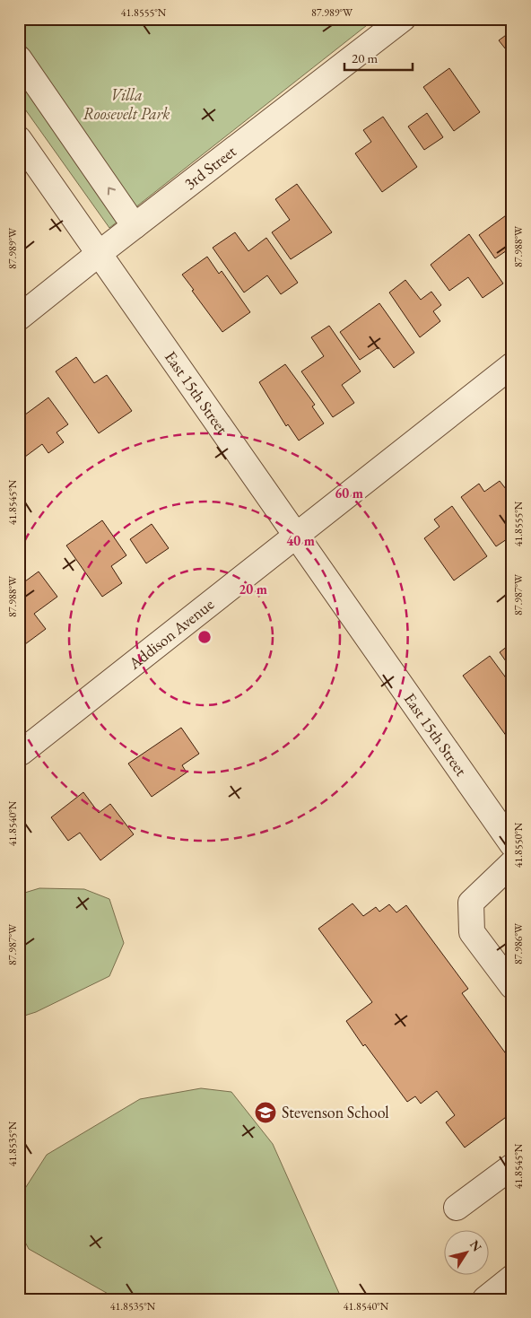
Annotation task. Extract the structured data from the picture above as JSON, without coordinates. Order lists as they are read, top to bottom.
{
  "streets": {
    "street": ["3rd Street", "East 15th Street", "Addison Avenue"]
  },
  "crossings": [
    ["3rd Street", "East 15th Street"],
    ["East 15th Street", "Addison Avenue"]
  ],
  "parks": ["Villa Roosevelt Park"],
  "places": {
    "school or university": ["Stevenson School"]
  },
  "scale_bar": "20 m",
  "north": "top right",
  "coordinates": [
    "41.8555°N",
    "87.989°W",
    "87.988°W",
    "41.8545°N",
    "87.987°W",
    "41.8540°N",
    "41.8550°N",
    "87.986°W",
    "41.8535°N"
  ],
  "rings": ["60 m", "40 m", "20 m"]
}
